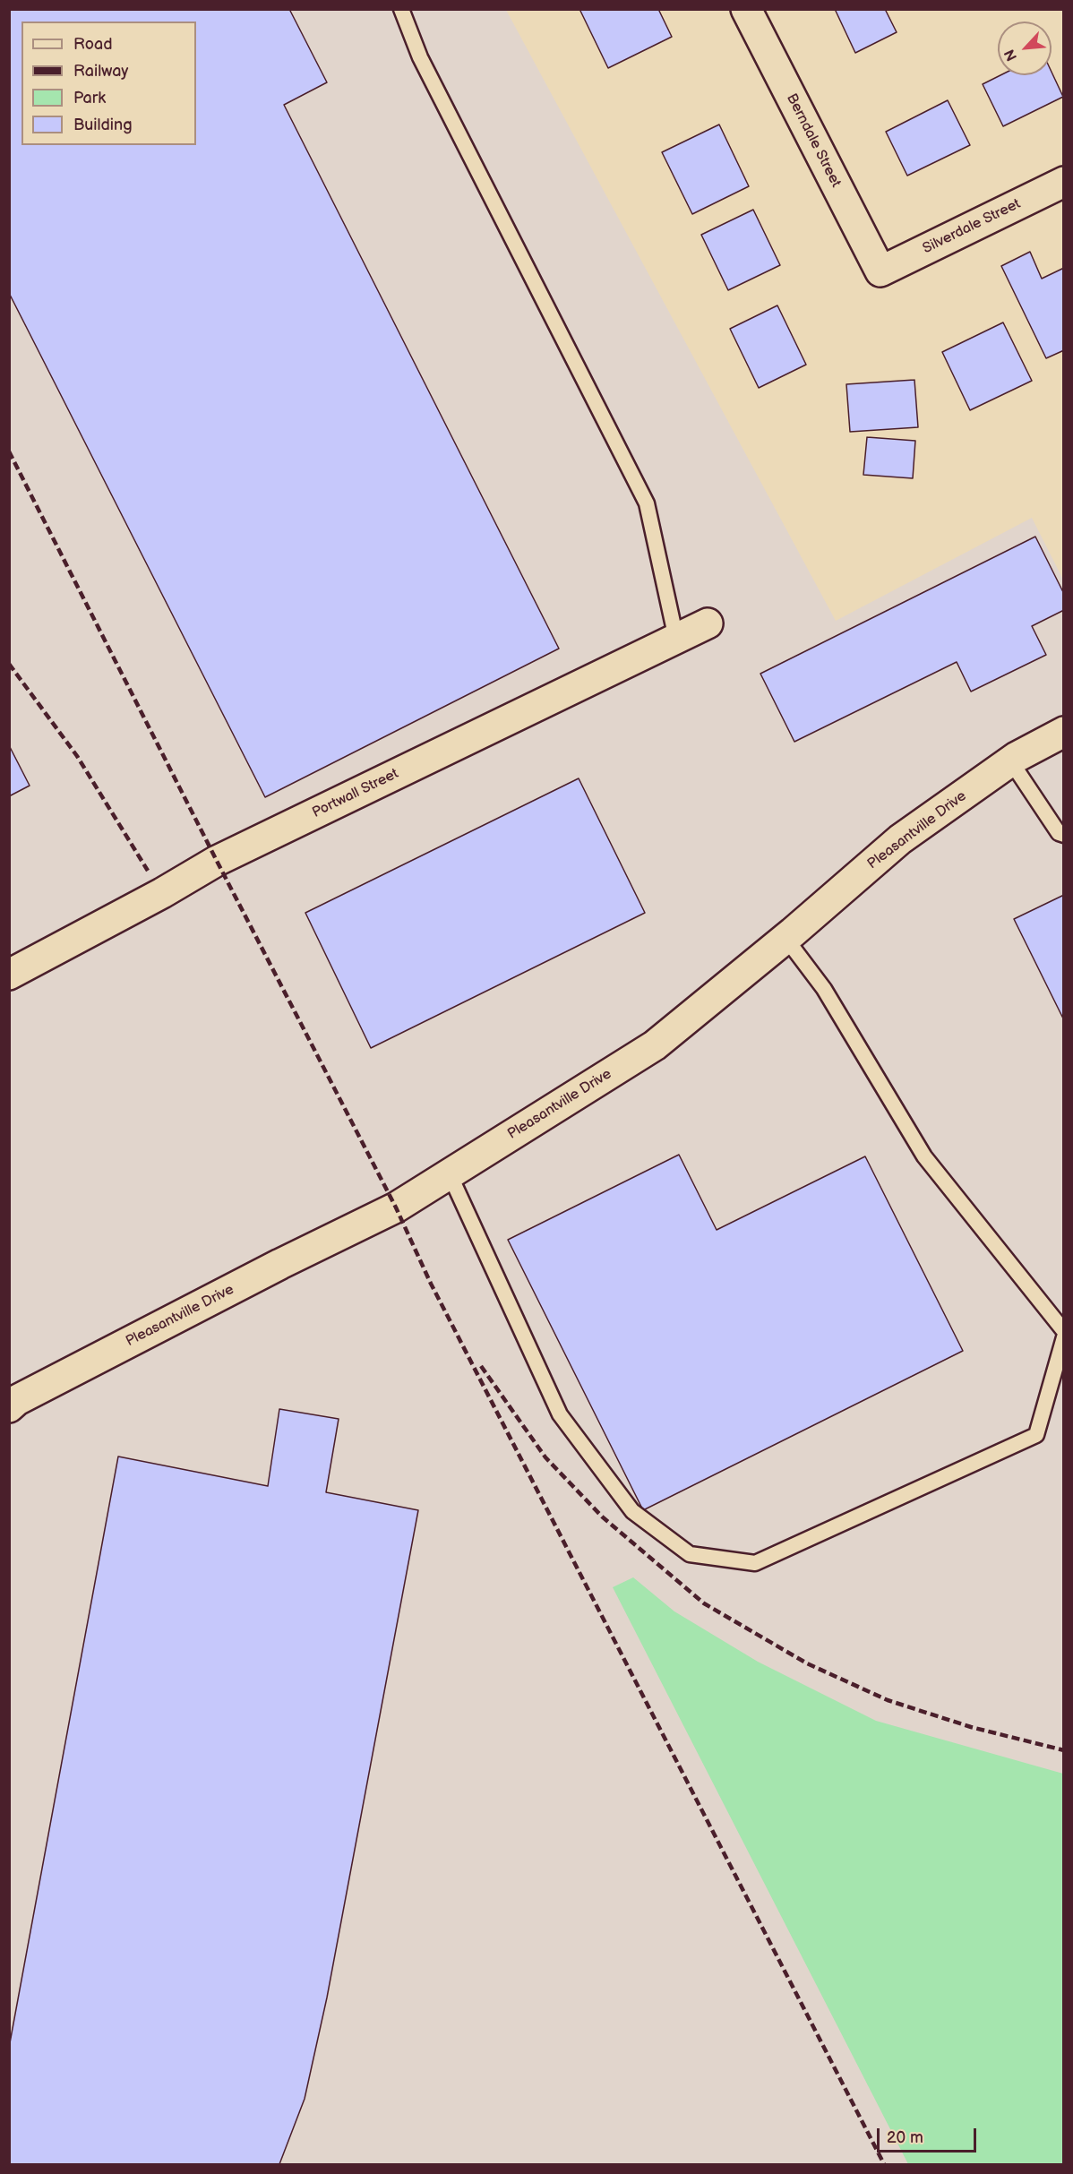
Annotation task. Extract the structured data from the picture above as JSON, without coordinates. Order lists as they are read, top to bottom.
{
  "streets": {
    "street": [
      "Berndale Street",
      "Silverdale Street",
      "Portwall Street",
      "Pleasantville Drive"
    ]
  },
  "crossings": [
    ["Berndale Street", "Silverdale Street"]
  ],
  "legend": [
    "Road",
    "Railway",
    "Park",
    "Building"
  ],
  "scale_bar": "20 m",
  "north": "bottom left"
}
